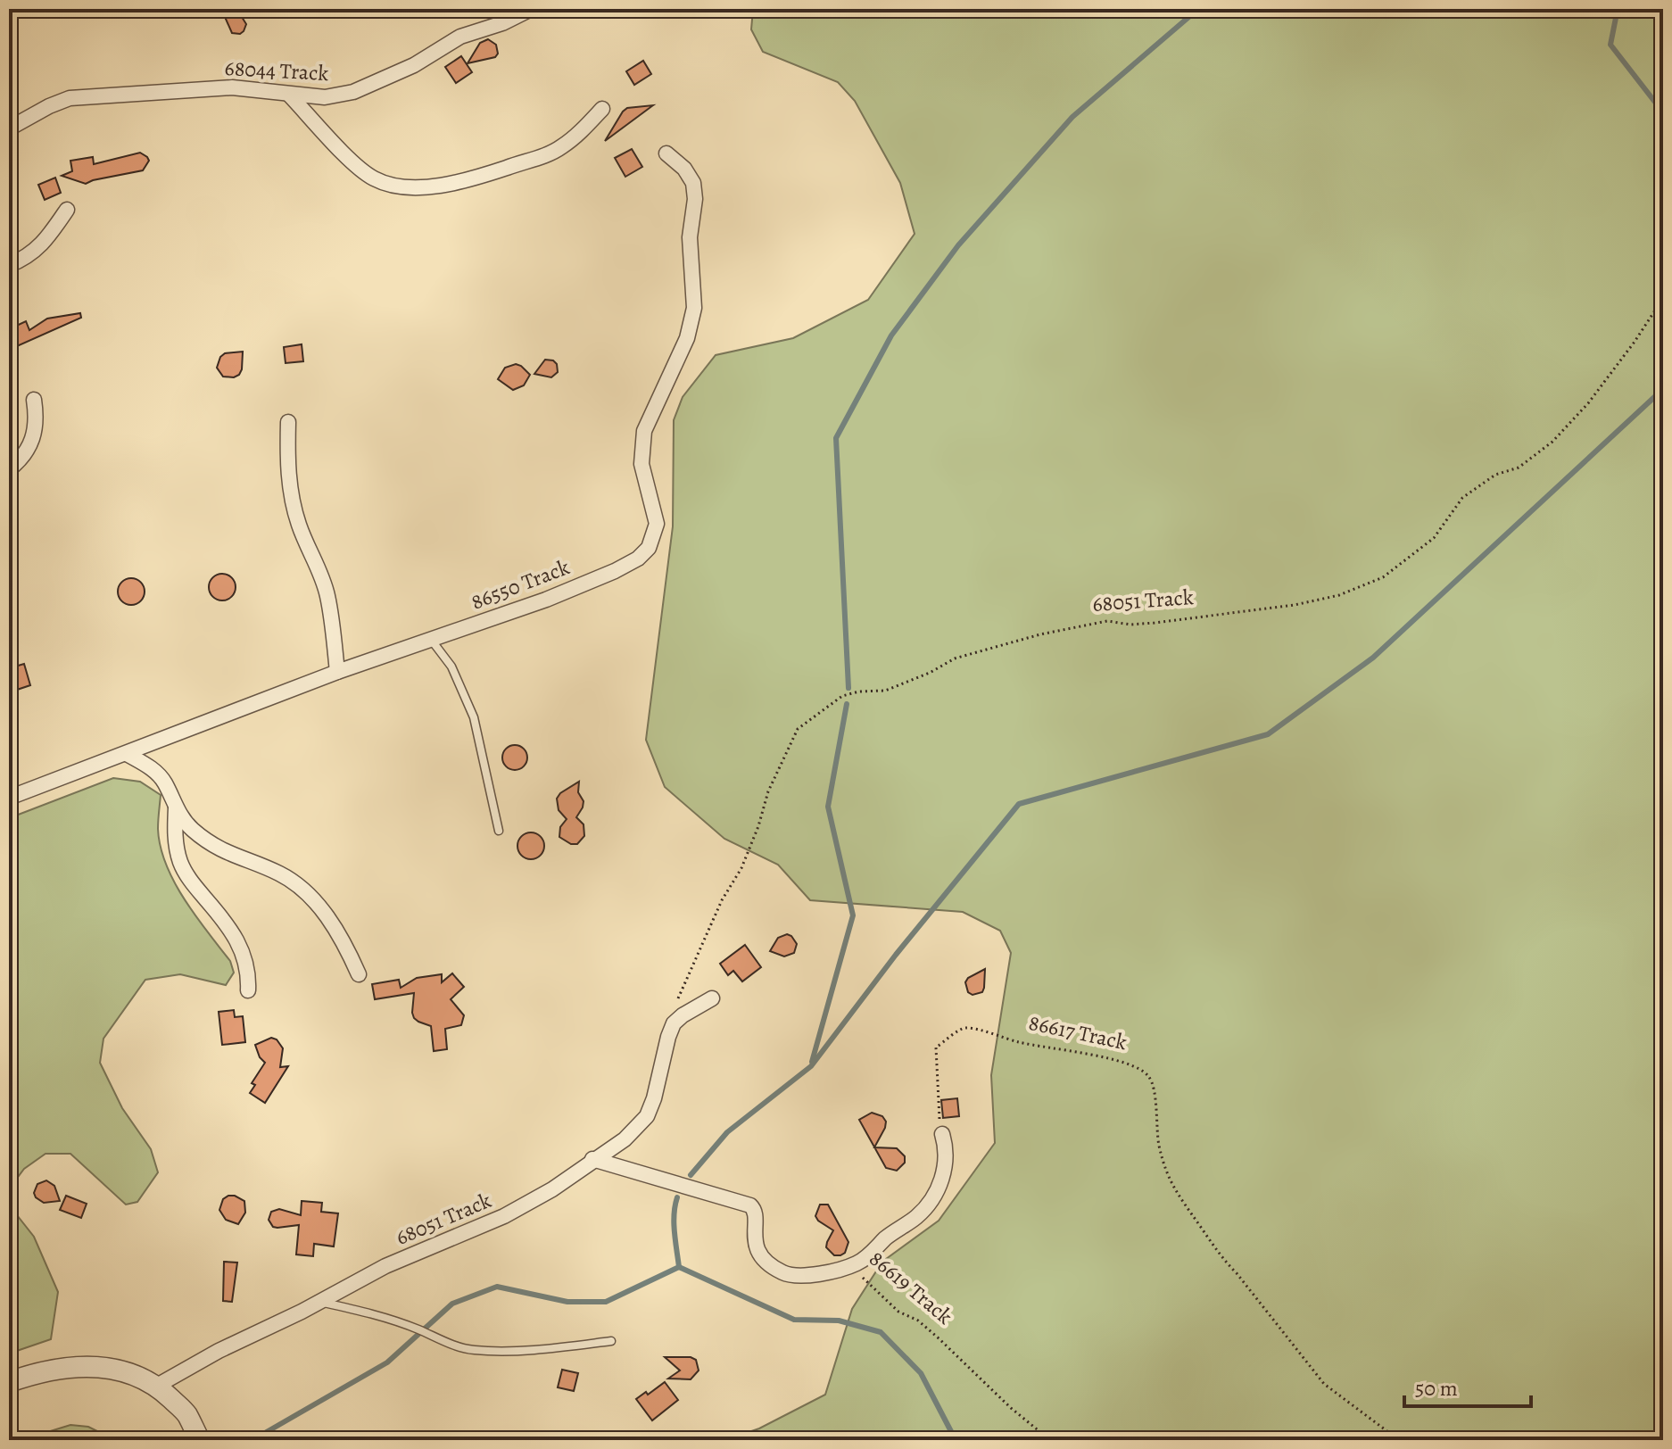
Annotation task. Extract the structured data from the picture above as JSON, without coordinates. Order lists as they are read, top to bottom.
{
  "streets": {
    "street": [
      "68044 Track",
      "86550 Track",
      "68051 Track",
      "86619 Track"
    ],
    "path": ["86617 Track"]
  },
  "crossings": [
    ["68051 Track", "86619 Track"]
  ],
  "scale_bar": "50 m"
}
